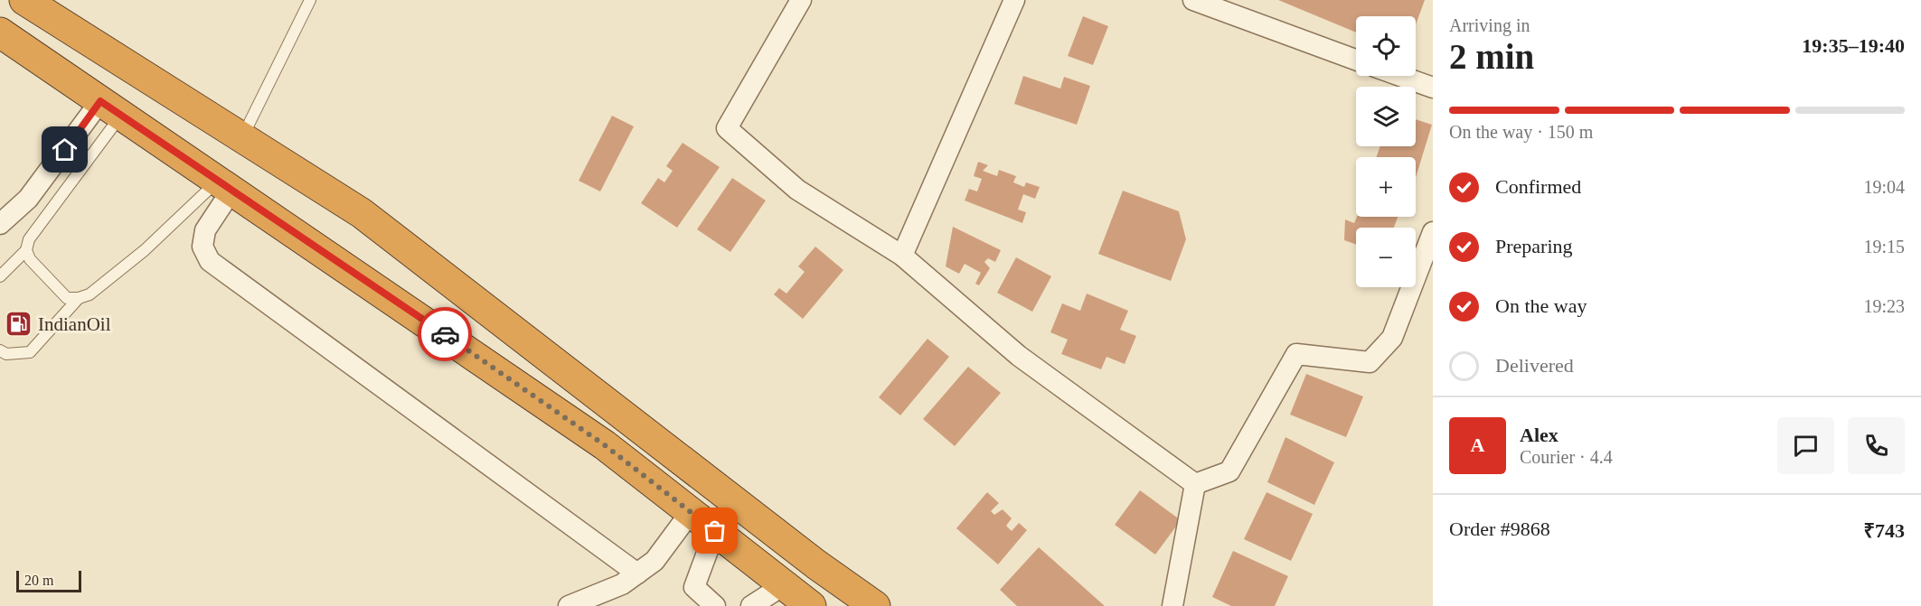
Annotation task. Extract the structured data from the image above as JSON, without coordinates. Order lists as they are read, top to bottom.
{
  "places": {
    "fuel station": ["IndianOil"]
  },
  "scale_bar": "20 m",
  "page": {
    "heading": ["2 min", "Arriving in", "19:35–19:40"],
    "panel": [
      "Alex",
      "Courier · 4.4",
      "Order #9868",
      "₹743"
    ],
    "map_buttons": ["+", "−"],
    "bar": "On the way · 150 m",
    "list": [
      ["Confirmed", "19:04"],
      ["Preparing", "19:15"],
      ["On the way", "19:23"],
      "Delivered"
    ],
    "round": "A",
    "scale": "20 m"
  }
}
